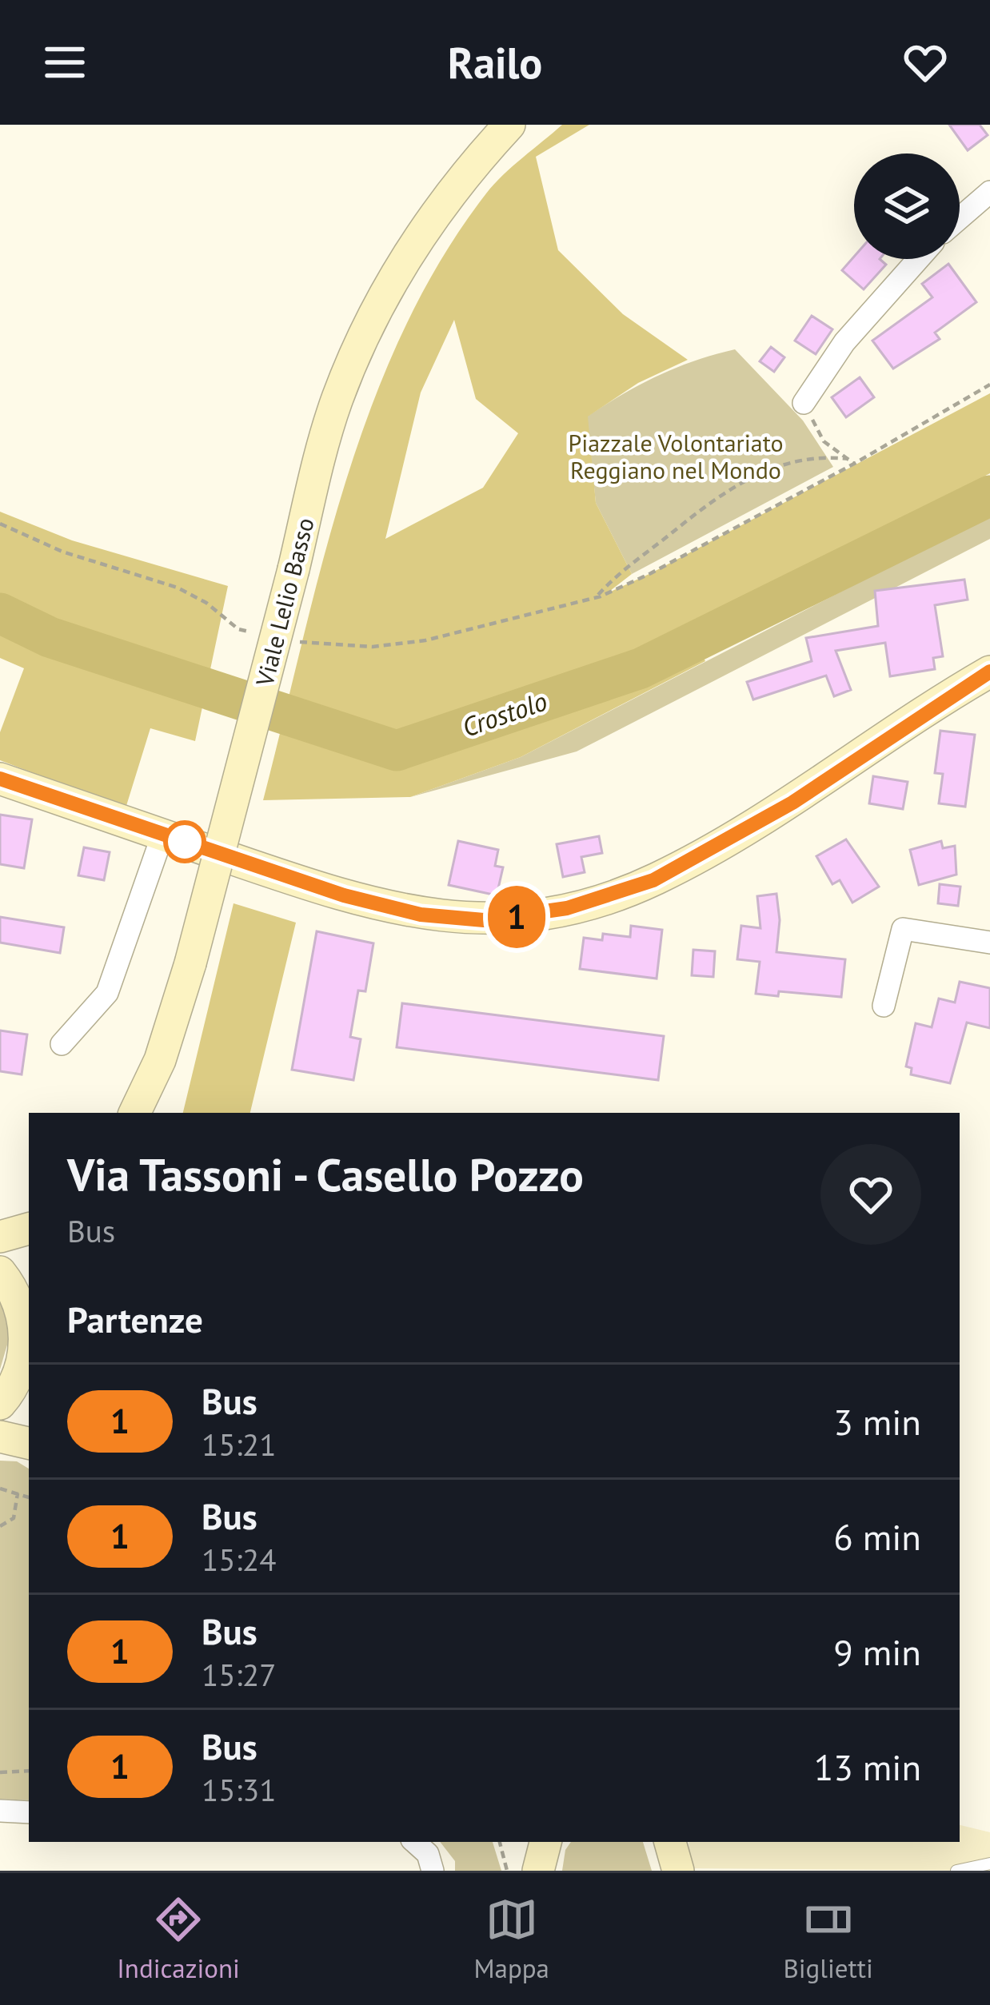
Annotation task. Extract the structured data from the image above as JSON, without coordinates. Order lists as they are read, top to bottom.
{
  "streets": {
    "main road": ["Viale Lelio Basso"]
  },
  "water": ["Crostolo"],
  "parks": ["Piazzale Volontariato Reggiano nel Mondo"],
  "lines": ["bus line 1"],
  "page": {
    "header": "Railo",
    "on_map": "1",
    "heading": [
      ["Via Tassoni - Casello Pozzo", "Bus"],
      "Partenze"
    ],
    "list": [
      {
        "mark": "1",
        "name": "Bus",
        "note": "15:21",
        "value": "3 min"
      },
      {
        "mark": "1",
        "name": "Bus",
        "note": "15:24",
        "value": "6 min"
      },
      {
        "mark": "1",
        "name": "Bus",
        "note": "15:27",
        "value": "9 min"
      },
      {
        "mark": "1",
        "name": "Bus",
        "note": "15:31",
        "value": "13 min"
      }
    ],
    "tabs": ["Indicazioni", "Mappa", "Biglietti"]
  }
}
